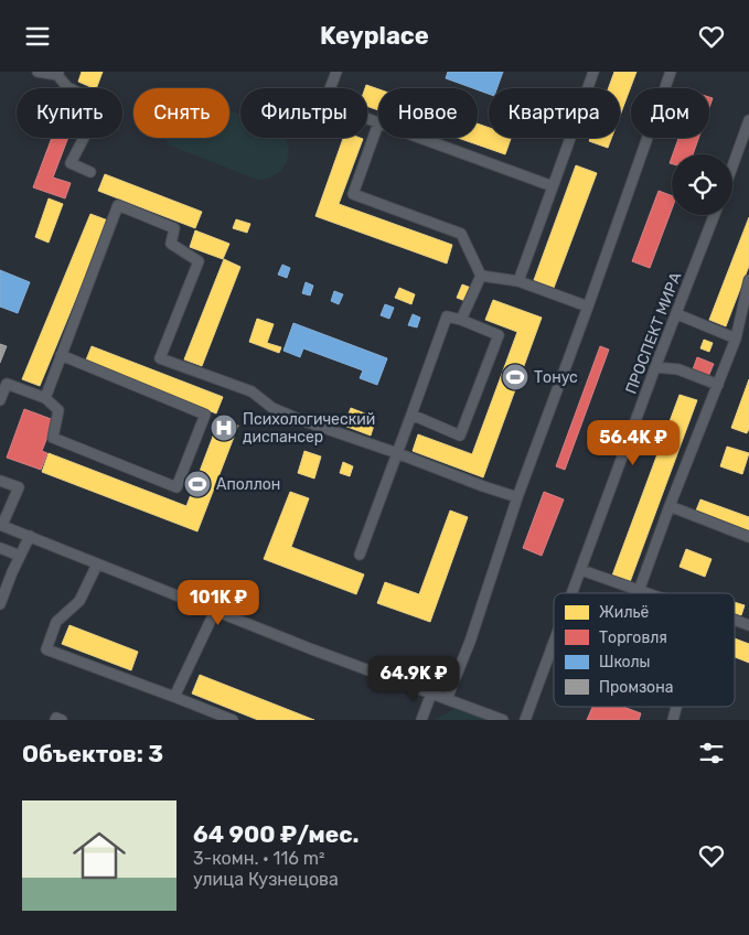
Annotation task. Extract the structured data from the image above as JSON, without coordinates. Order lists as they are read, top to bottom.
{
  "streets": {
    "street": ["ПРОСПЕКТ МИРА"]
  },
  "places": {
    "sports": ["Тонус", "Аполлон"],
    "hospital": ["Психологический диспансер"]
  },
  "legend": [
    "Жильё",
    "Торговля",
    "Школы",
    "Промзона"
  ],
  "page": {
    "header": "Keyplace",
    "chip": [
      "Купить",
      "Снять",
      "Фильтры",
      "Новое",
      "Квартира",
      "Дом"
    ],
    "price": ["56.4K ₽", "101K ₽", "64.9K ₽"],
    "heading": "Объектов: 3",
    "list": [
      {
        "name": "64 900 ₽/мес.",
        "note": "3-комн. · 116 m² · улица Кузнецова"
      }
    ]
  }
}
